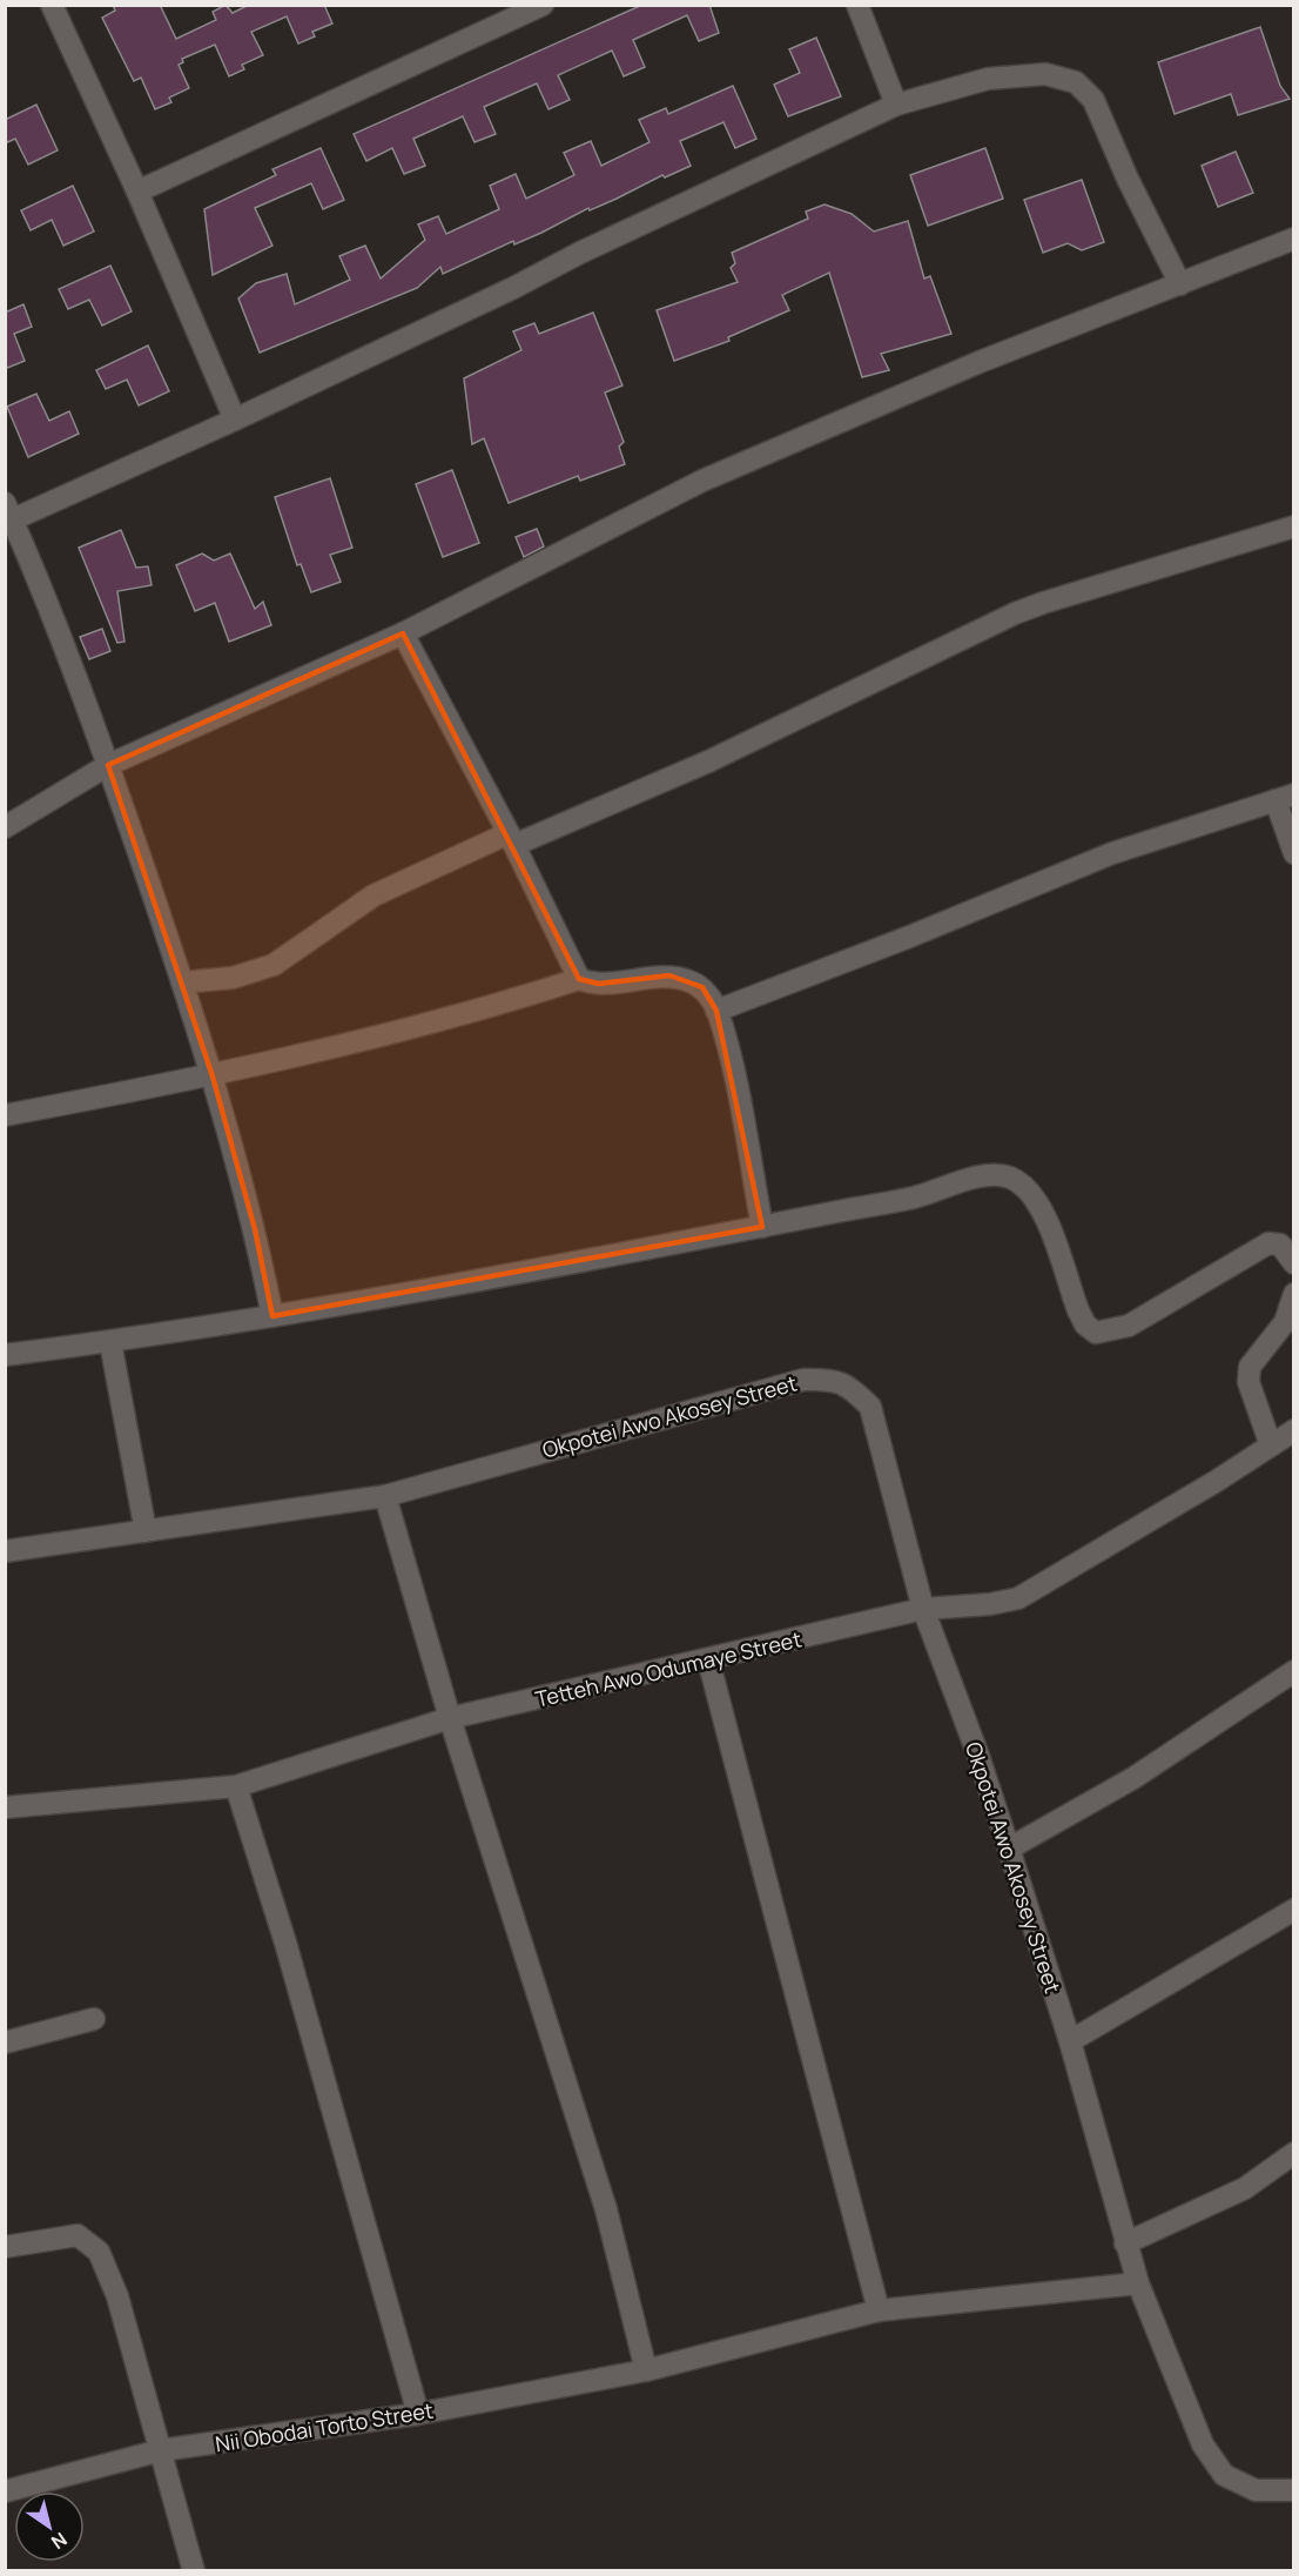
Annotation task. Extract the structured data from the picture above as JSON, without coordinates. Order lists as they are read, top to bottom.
{
  "streets": {
    "street": ["Okpotei Awo Akosey Street", "Tetteh Awo Odumaye Street", "Nii Obodai Torto Street"]
  },
  "crossings": [
    ["Okpotei Awo Akosey Street", "Tetteh Awo Odumaye Street"],
    ["Okpotei Awo Akosey Street", "Nii Obodai Torto Street"]
  ],
  "north": "bottom right"
}
